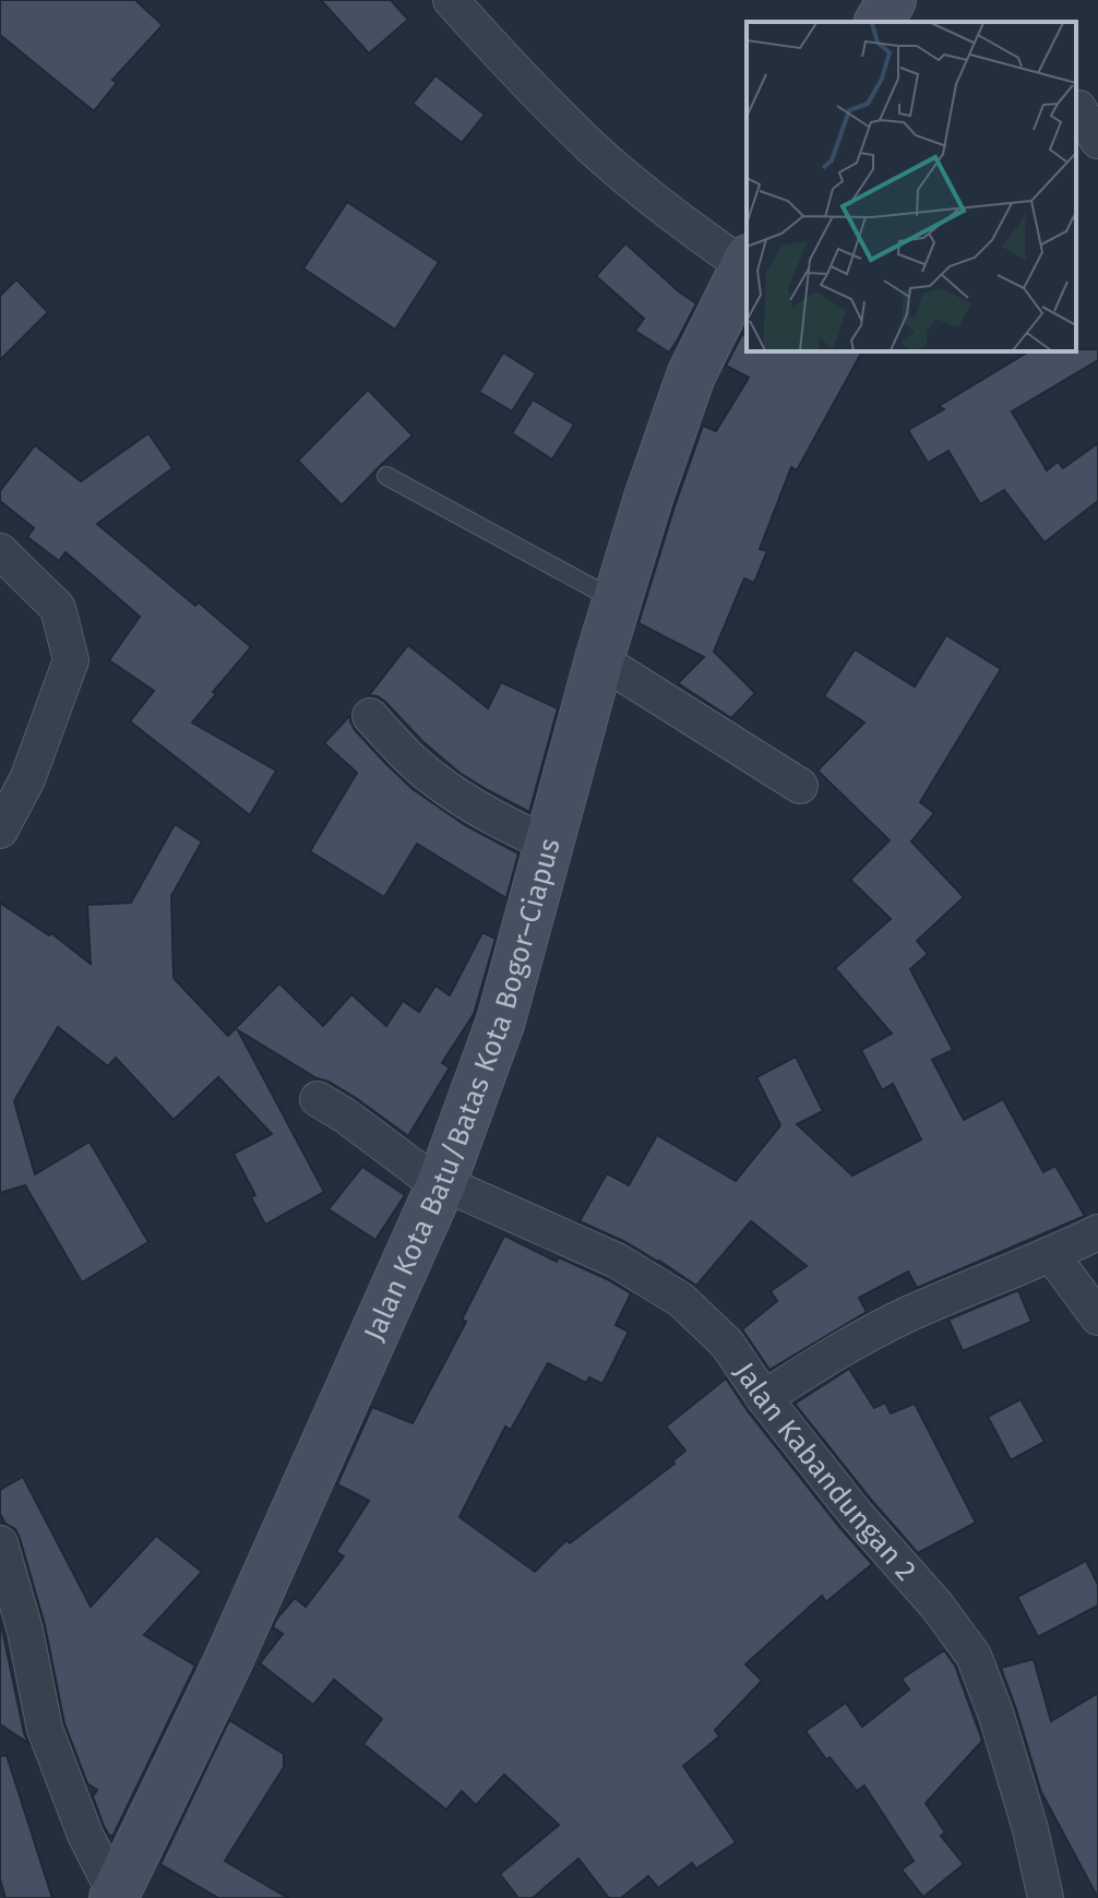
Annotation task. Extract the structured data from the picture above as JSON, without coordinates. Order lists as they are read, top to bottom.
{
  "streets": {
    "main road": ["Jalan Kota Batu/Batas Kota Bogor–Ciapus"],
    "street": ["Jalan Kabandungan 2"]
  },
  "crossings": [
    ["Jalan Kota Batu/Batas Kota Bogor–Ciapus", "Jalan Kabandungan 2"]
  ]
}
